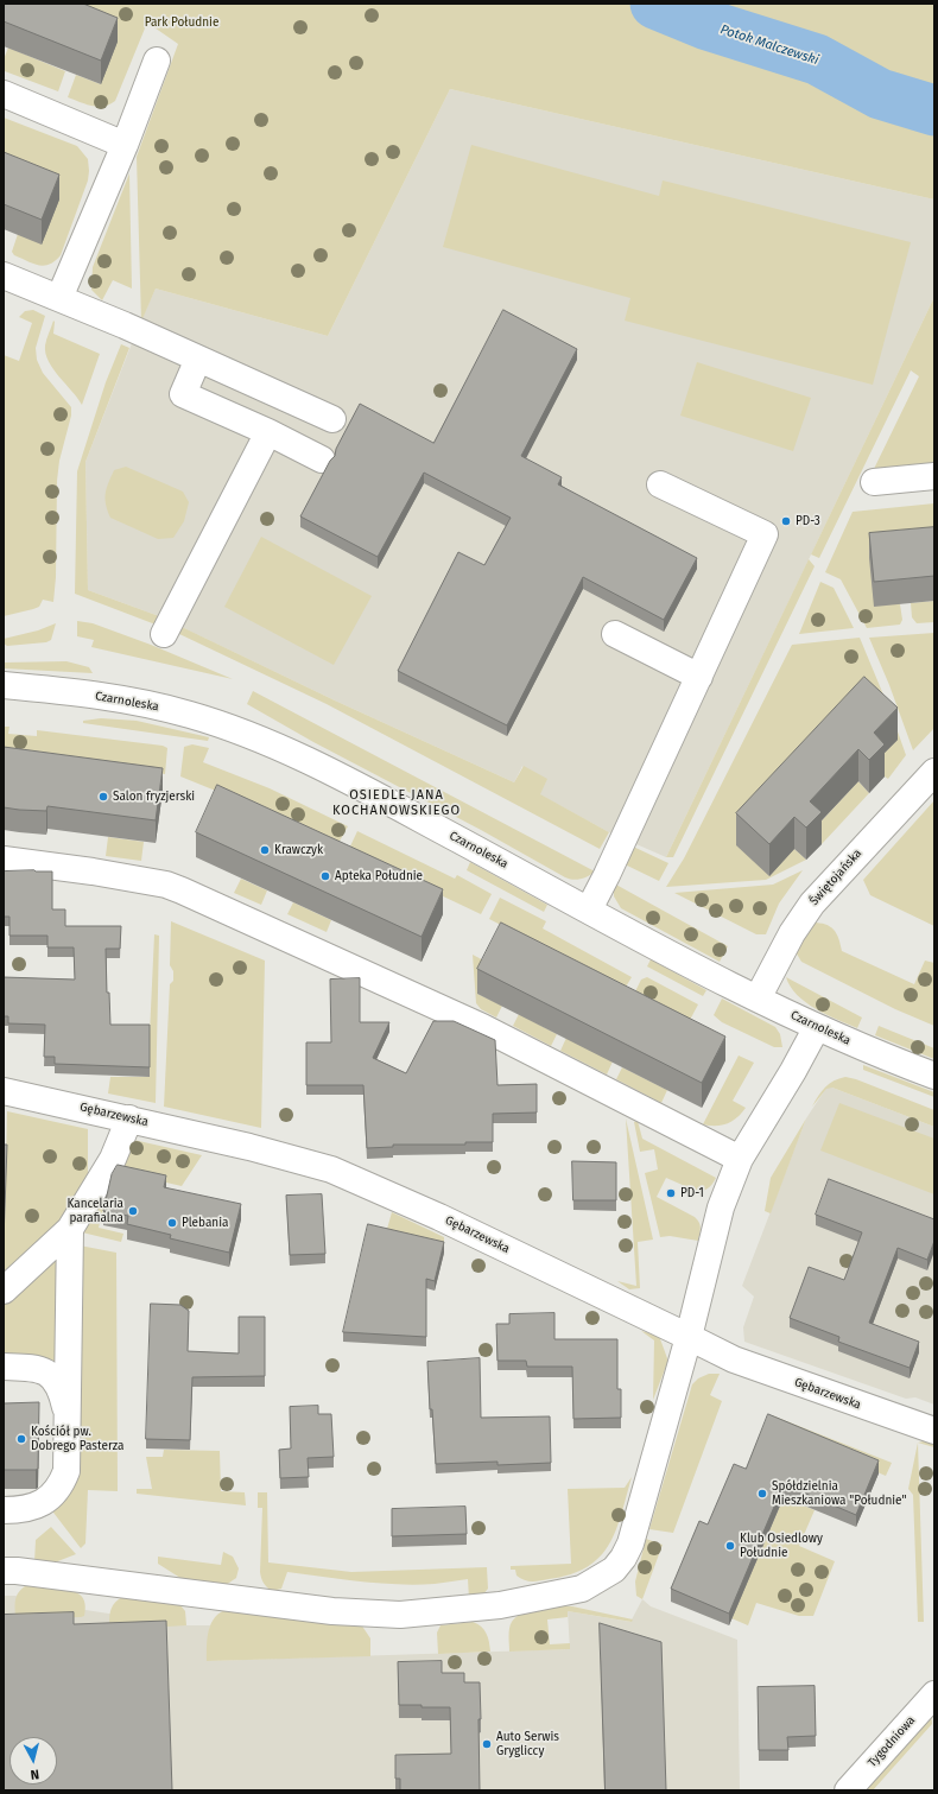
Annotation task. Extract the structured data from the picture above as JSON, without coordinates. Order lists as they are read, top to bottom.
{
  "streets": {
    "street": [
      "Czarnoleska",
      "Świętojańska",
      "Gębarzewska",
      "Tygodniowa"
    ]
  },
  "crossings": [
    ["Czarnoleska", "Świętojańska"]
  ],
  "districts": ["OSIEDLE JANA KOCHANOWSKIEGO"],
  "water": ["Potok Malczewski"],
  "parks": ["Park Południe"],
  "places": [
    "PD-3",
    "Salon fryzjerski",
    "Krawczyk",
    "Apteka Południe",
    "PD-1",
    "Kancelaria parafialna",
    "Plebania",
    "Kościół pw. Dobrego Pasterza",
    "Spółdzielnia Mieszkaniowa \"Południe\"",
    "Klub Osiedlowy Południe",
    "Auto Serwis Grygliccy"
  ],
  "north": "bottom"
}
